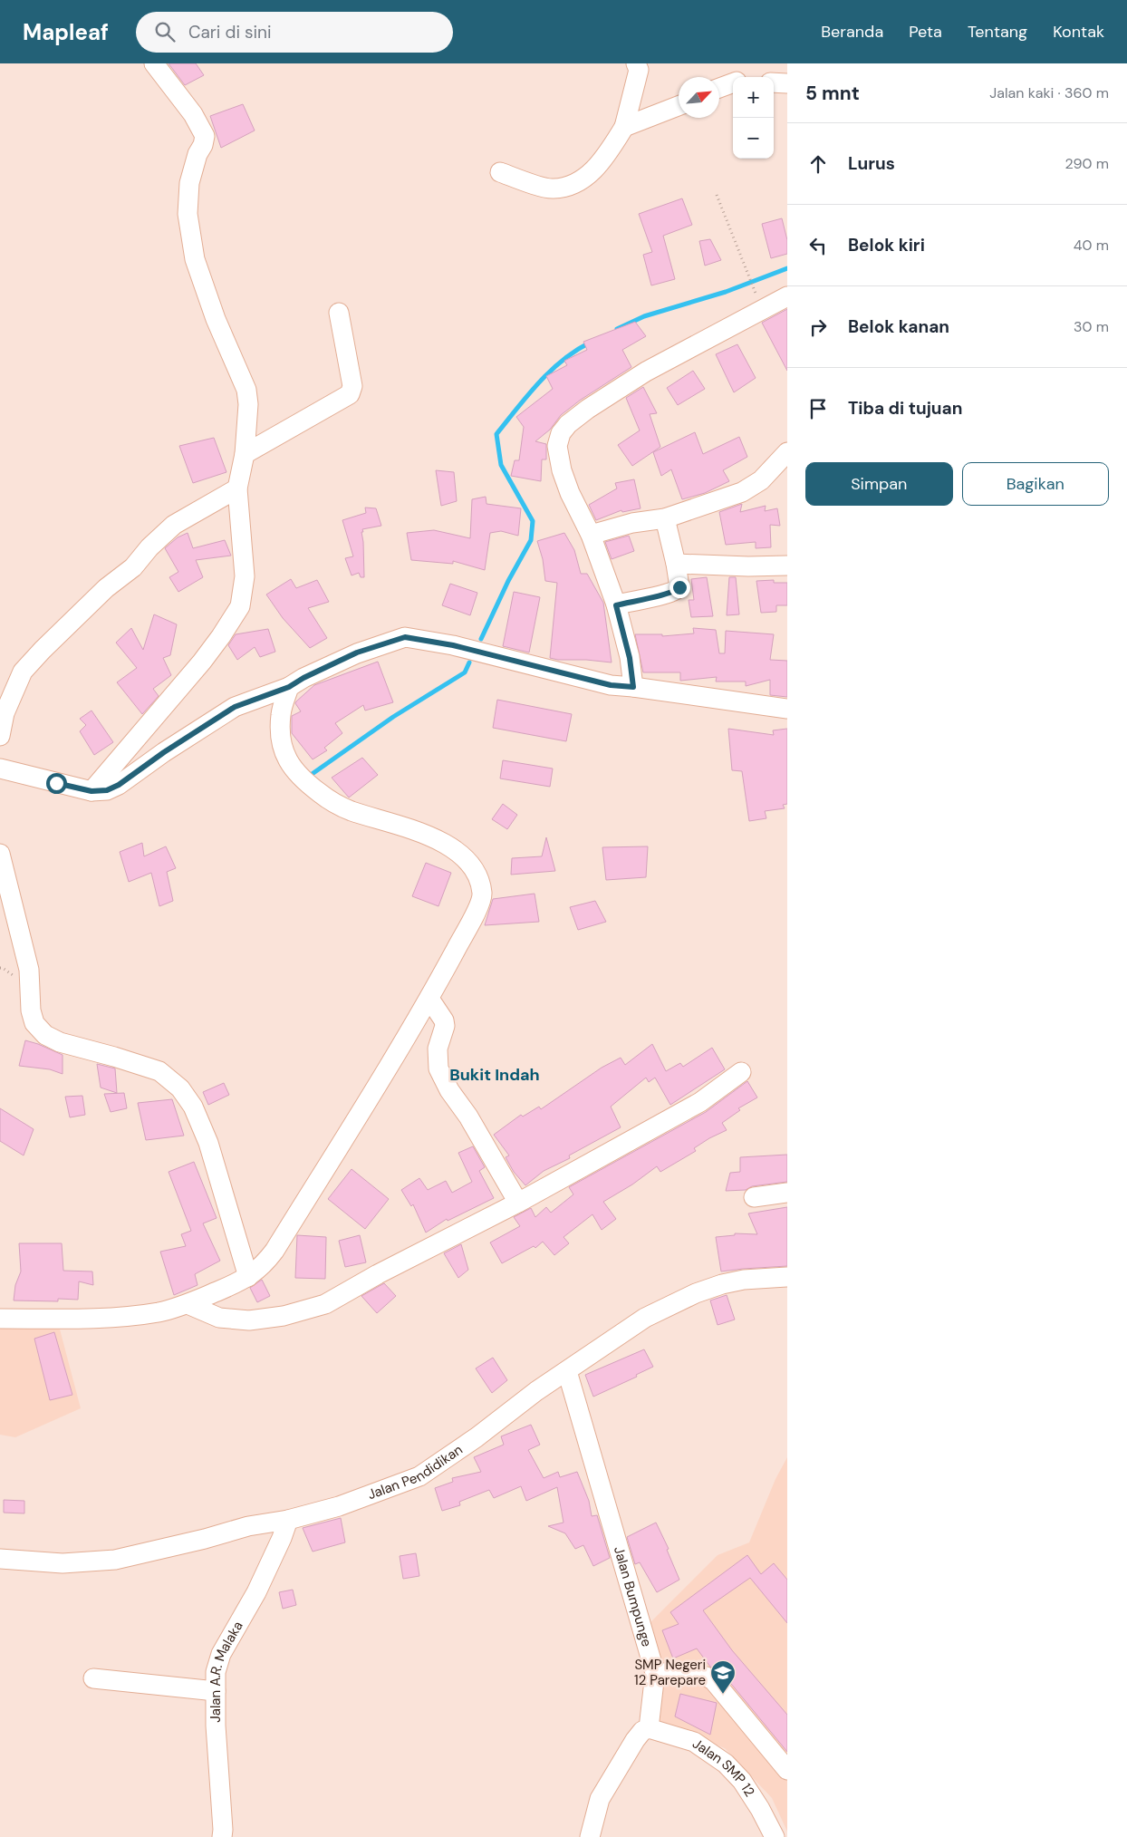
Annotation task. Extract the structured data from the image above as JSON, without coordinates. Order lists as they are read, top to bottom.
{
  "streets": {
    "street": [
      "Jalan Pendidikan",
      "Jalan Bumpunge",
      "Jalan A.R. Malaka",
      "Jalan SMP 12"
    ]
  },
  "crossings": [
    ["Jalan Pendidikan", "Jalan Bumpunge"],
    ["Jalan Pendidikan", "Jalan A.R. Malaka"],
    ["Jalan Bumpunge", "Jalan SMP 12"]
  ],
  "districts": ["Bukit Indah"],
  "places": {
    "school or university": ["SMP Negeri 12 Parepare"]
  },
  "north": "top right",
  "page": {
    "header": "Mapleaf",
    "search": "Cari di sini",
    "nav": [
      "Beranda",
      "Peta",
      "Tentang",
      "Kontak"
    ],
    "heading": ["5 mnt", "Jalan kaki · 360 m"],
    "map_buttons": ["+", "−"],
    "list": [
      ["Lurus", "290 m"],
      ["Belok kiri", "40 m"],
      ["Belok kanan", "30 m"],
      "Tiba di tujuan"
    ],
    "buttons": ["Simpan", "Bagikan"]
  }
}
